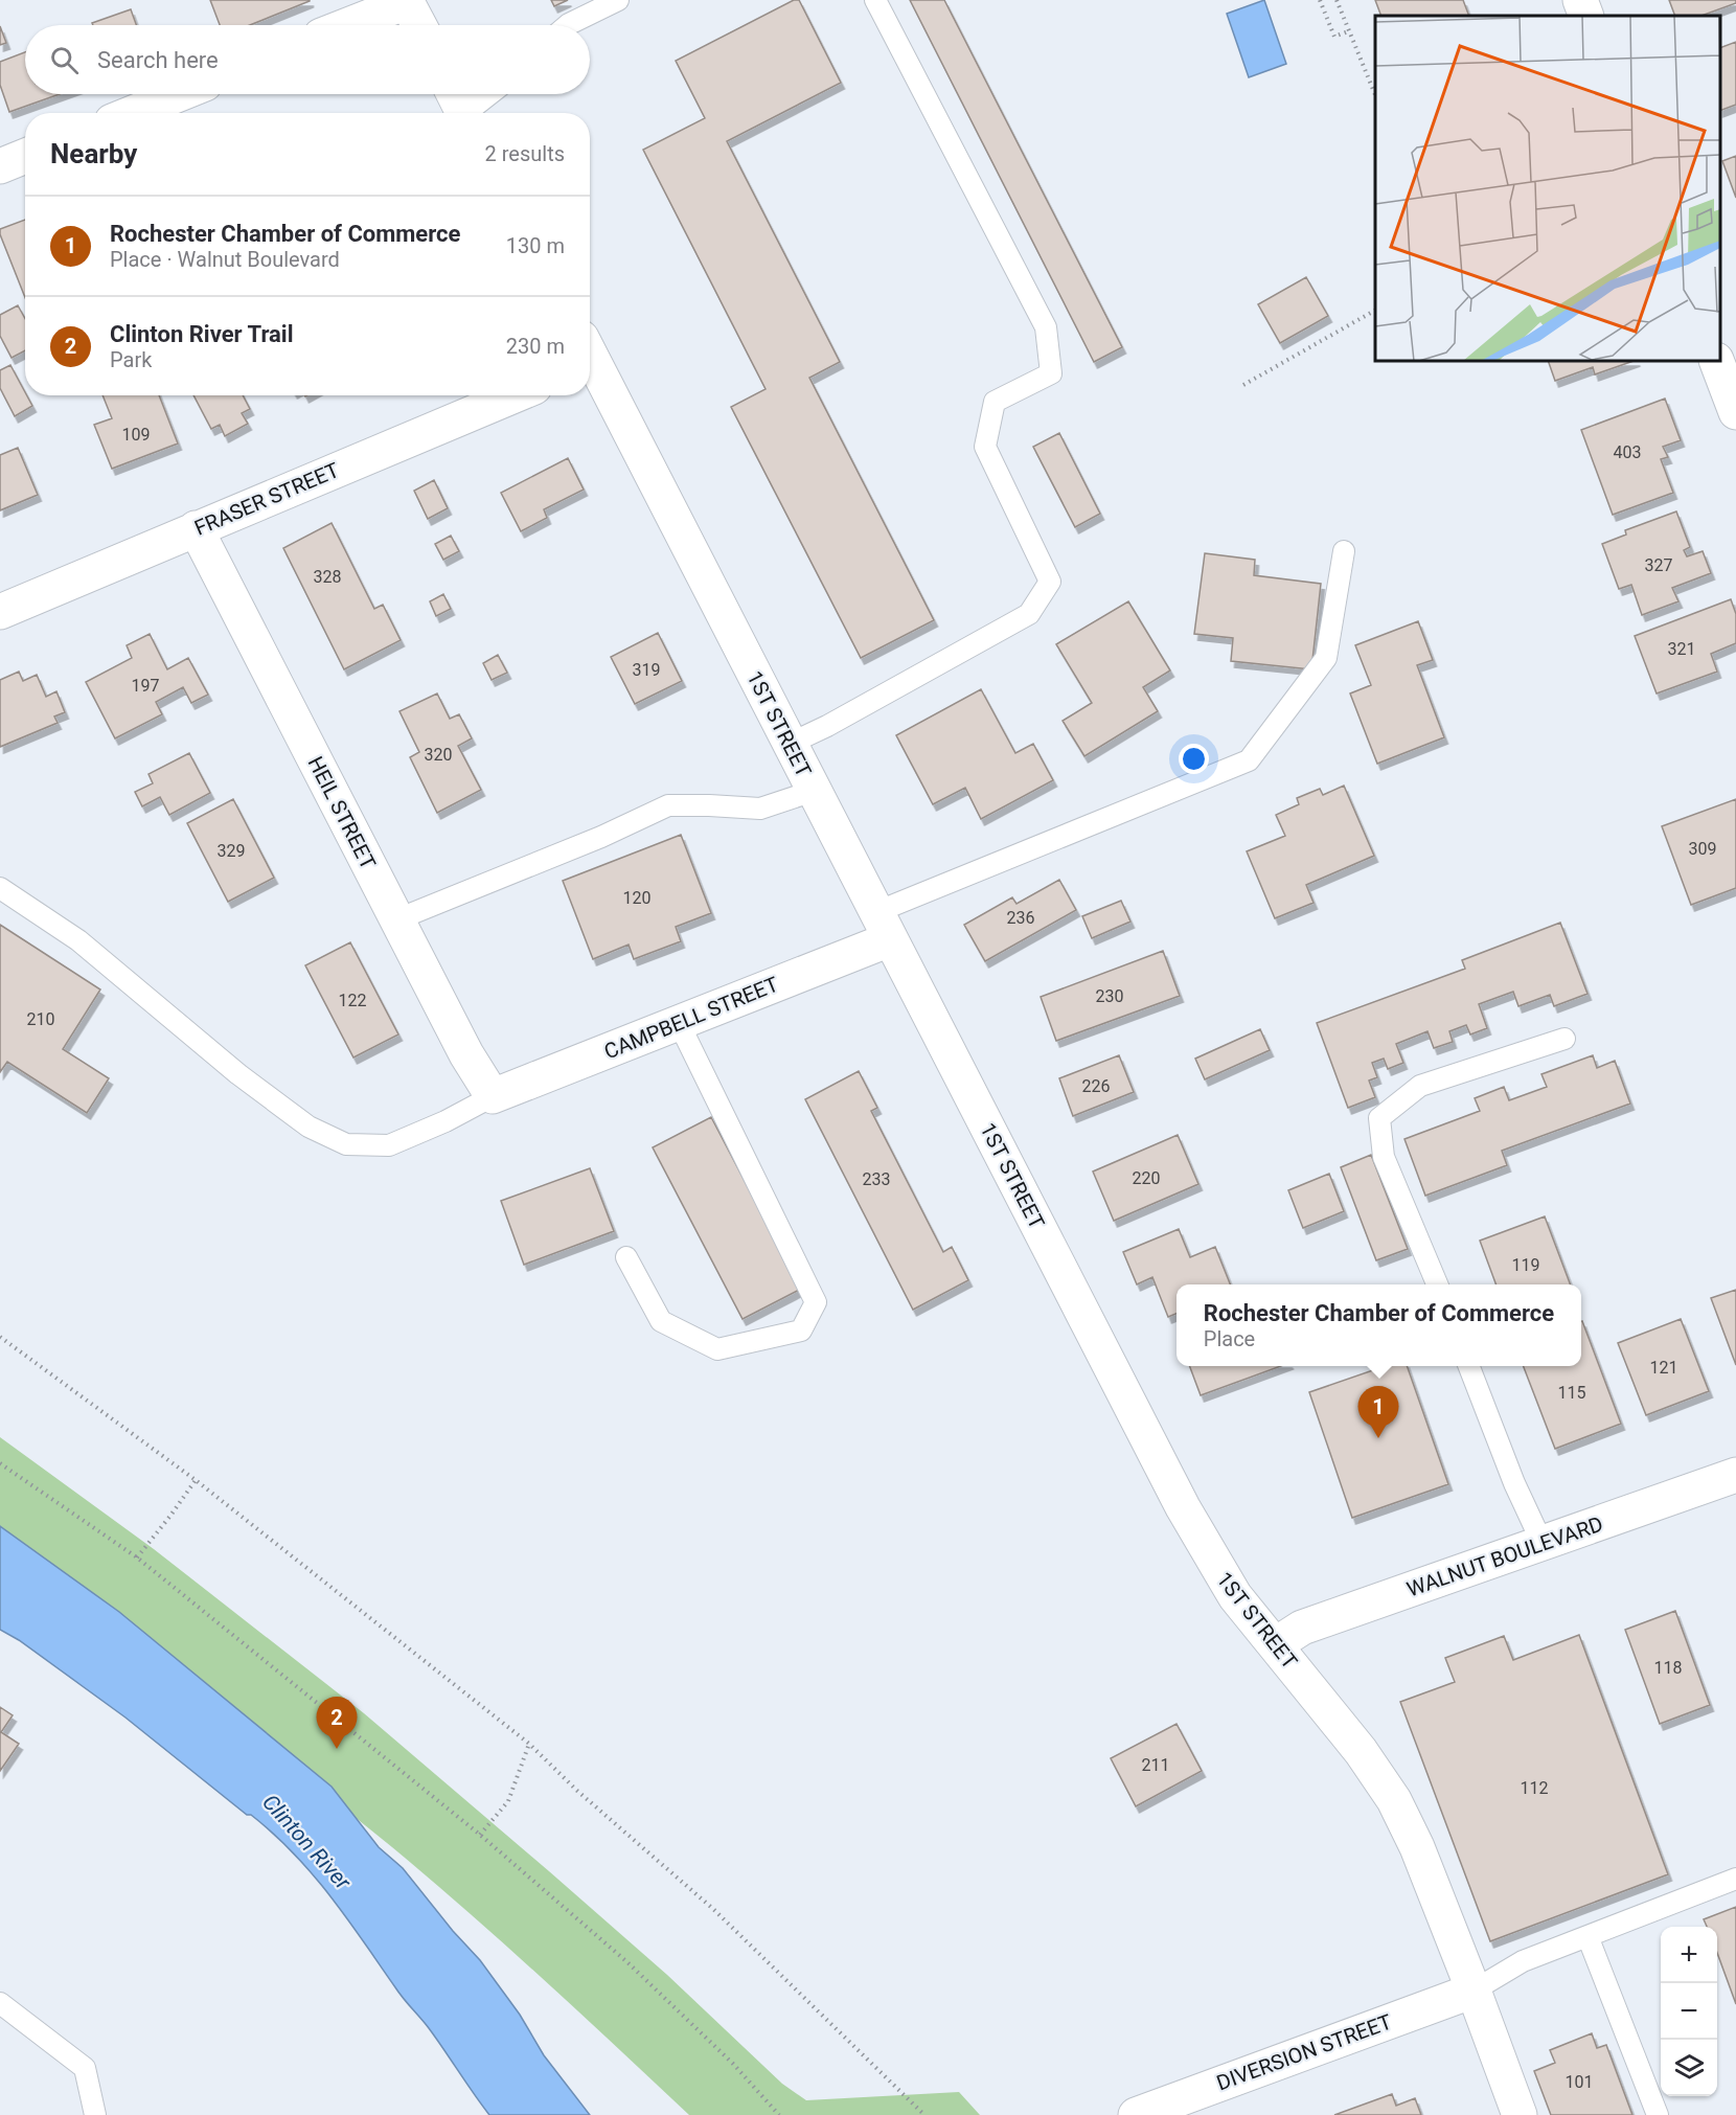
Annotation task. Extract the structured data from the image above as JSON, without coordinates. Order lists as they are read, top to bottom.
{
  "streets": {
    "street": [
      "FRASER STREET",
      "1ST STREET",
      "HEIL STREET",
      "CAMPBELL STREET",
      "WALNUT BOULEVARD",
      "DIVERSION STREET"
    ]
  },
  "crossings": [
    ["FRASER STREET", "HEIL STREET"],
    ["1ST STREET", "CAMPBELL STREET"],
    ["1ST STREET", "WALNUT BOULEVARD"],
    ["1ST STREET", "DIVERSION STREET"],
    ["HEIL STREET", "CAMPBELL STREET"]
  ],
  "water": ["Clinton River"],
  "house_numbers": [
    "109",
    "403",
    "327",
    "328",
    "321",
    "319",
    "197",
    "320",
    "309",
    "329",
    "120",
    "236",
    "230",
    "122",
    "210",
    "226",
    "220",
    "233",
    "119",
    "121",
    "115",
    "118",
    "211",
    "112",
    "101"
  ],
  "page": {
    "search": "Search here",
    "heading": ["Nearby", "2 results"],
    "list": [
      {
        "mark": "1",
        "name": "Rochester Chamber of Commerce",
        "note": "Place · Walnut Boulevard",
        "value": "130 m"
      },
      {
        "mark": "2",
        "name": "Clinton River Trail",
        "note": "Park",
        "value": "230 m"
      }
    ],
    "popup": ["Rochester Chamber of Commerce", "Place"],
    "pins": ["1", "2"],
    "map_buttons": ["+", "−"]
  }
}
